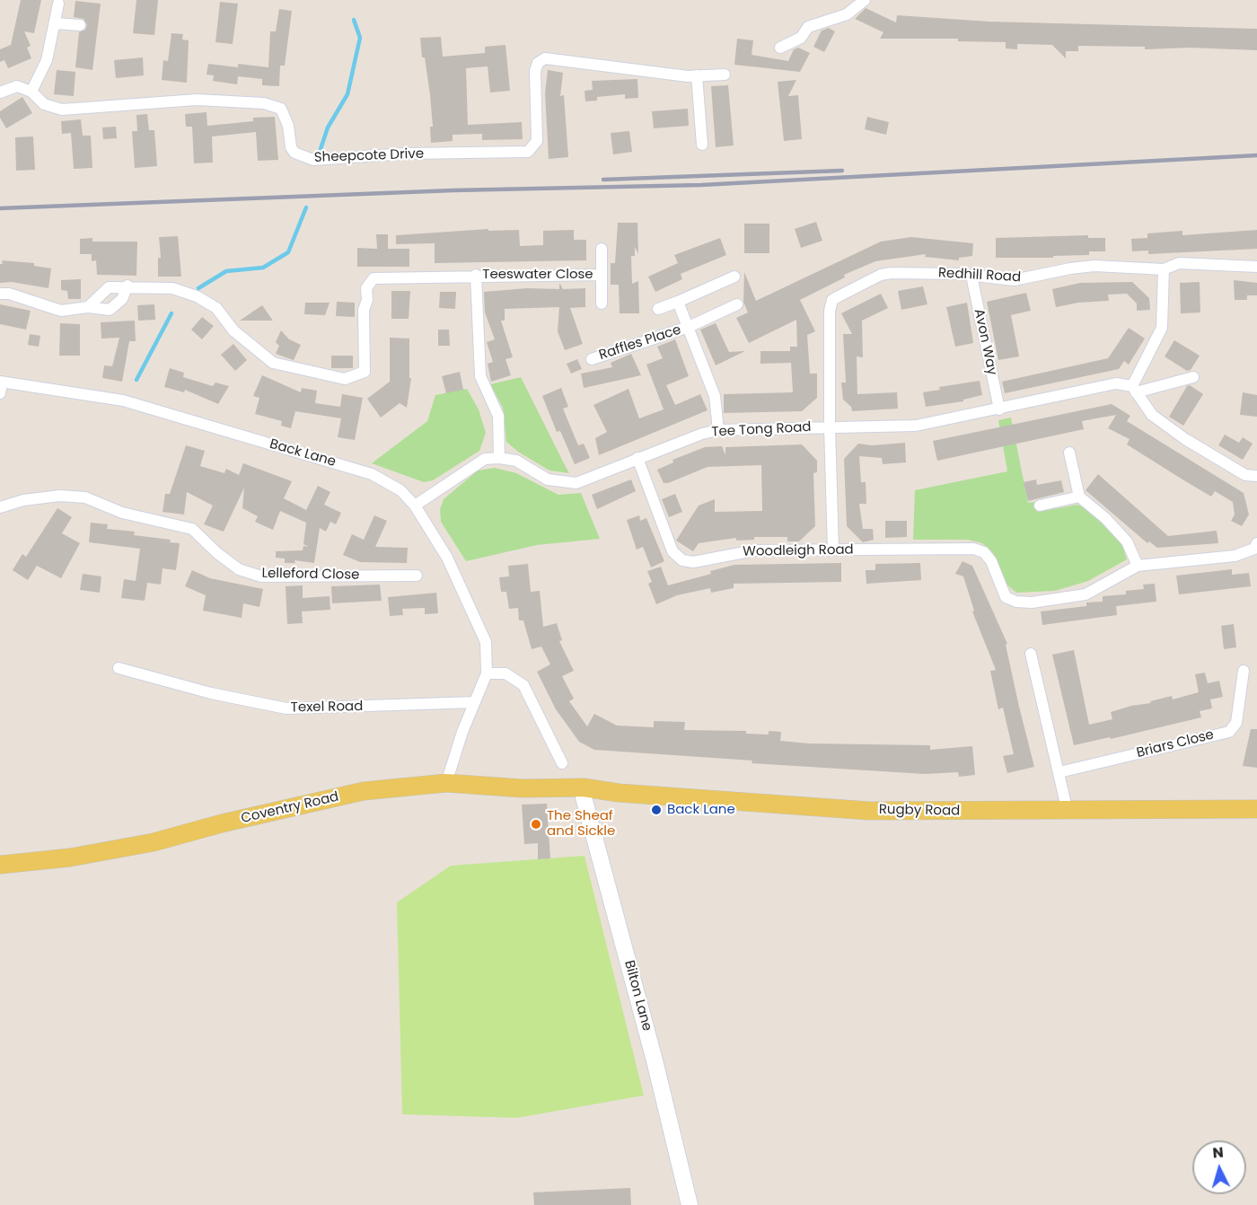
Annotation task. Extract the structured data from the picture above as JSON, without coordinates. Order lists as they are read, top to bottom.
{
  "streets": {
    "main road": ["Coventry Road", "Rugby Road"],
    "street": [
      "Sheepcote Drive",
      "Teeswater Close",
      "Redhill Road",
      "Avon Way",
      "Raffles Place",
      "Tee Tong Road",
      "Back Lane",
      "Woodleigh Road",
      "Lelleford Close",
      "Texel Road",
      "Briars Close",
      "Bilton Lane"
    ]
  },
  "crossings": [
    ["Teeswater Close", "Tee Tong Road"],
    ["Redhill Road", "Avon Way"],
    ["Redhill Road", "Tee Tong Road"],
    ["Avon Way", "Tee Tong Road"],
    ["Raffles Place", "Tee Tong Road"],
    ["Tee Tong Road", "Woodleigh Road"],
    ["Back Lane", "Texel Road"],
    ["Back Lane", "Coventry Road"],
    ["Coventry Road", "Rugby Road"],
    ["Coventry Road", "Bilton Lane"],
    ["Rugby Road", "Bilton Lane"]
  ],
  "places": ["Back Lane", "The Sheaf and Sickle"],
  "north": "top"
}
